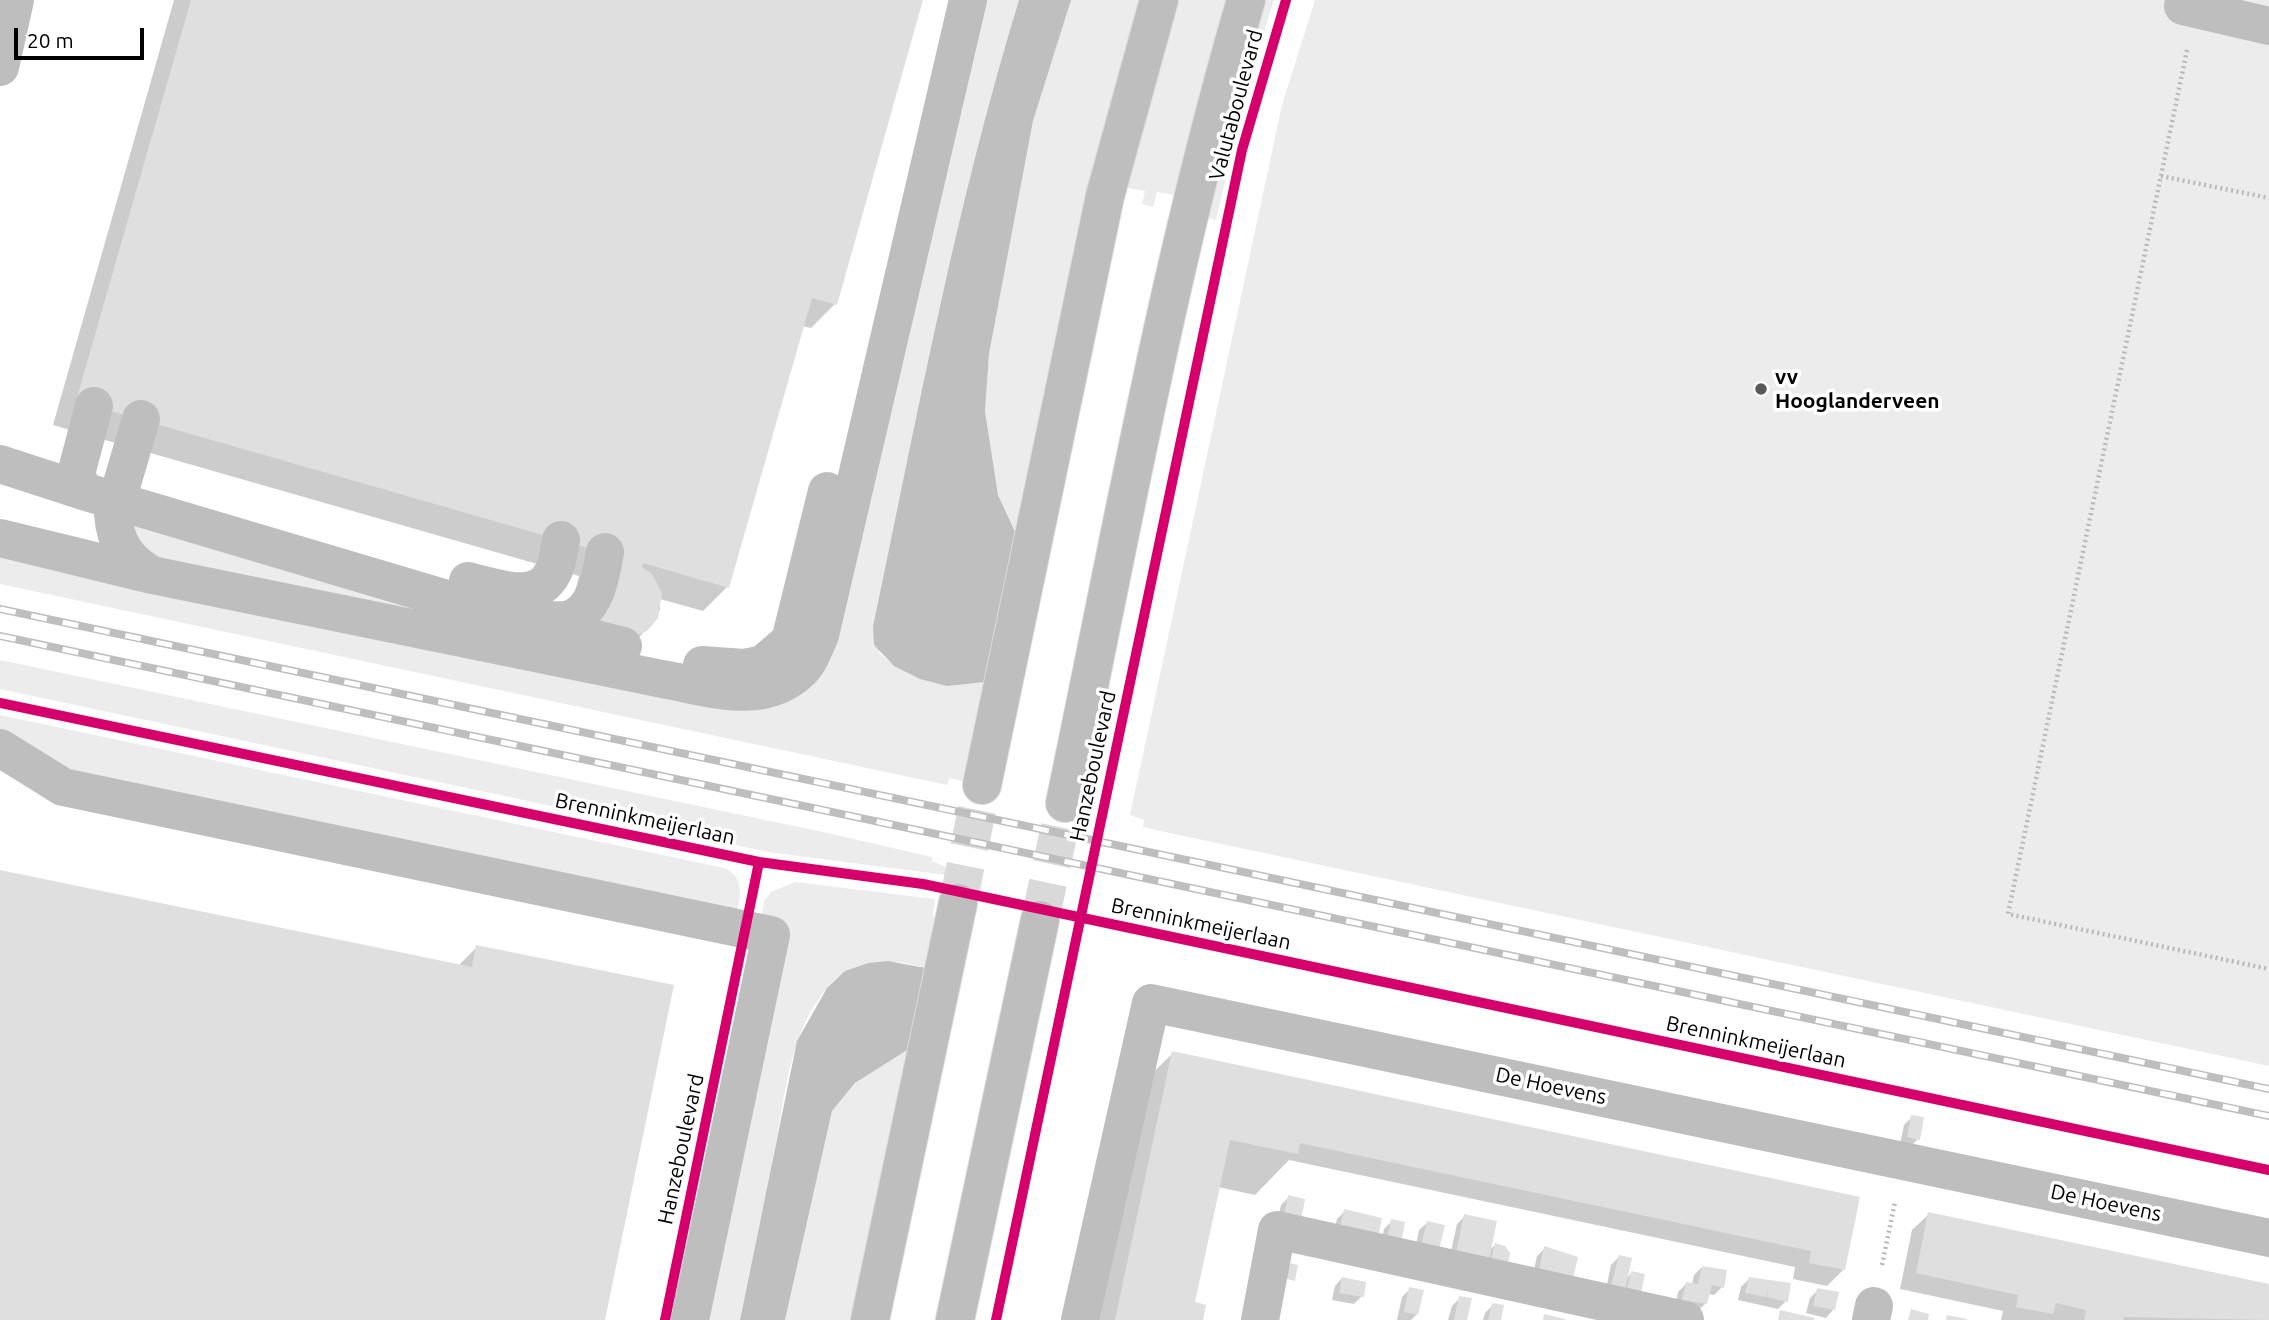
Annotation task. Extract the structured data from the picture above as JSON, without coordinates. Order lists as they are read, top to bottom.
{
  "streets": {
    "street": ["Valutaboulevard", "Hanzeboulevard", "De Hoevens"],
    "cycle path": ["Brenninkmeijerlaan"]
  },
  "crossings": [
    ["Valutaboulevard", "Hanzeboulevard"]
  ],
  "places": ["vv Hooglanderveen"],
  "scale_bar": "20 m"
}
